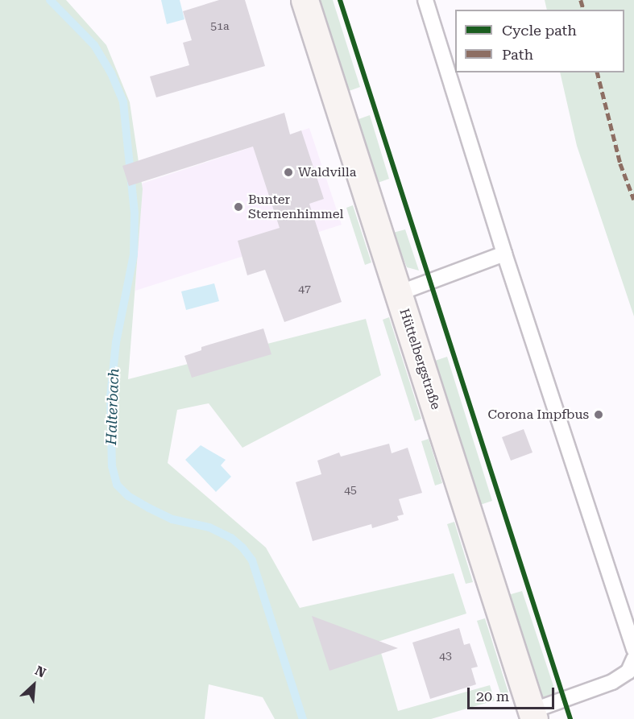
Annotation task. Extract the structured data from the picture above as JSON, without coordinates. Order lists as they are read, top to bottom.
{
  "streets": {
    "main road": ["Hüttelbergstraße"]
  },
  "water": ["Halterbach"],
  "places": ["Waldvilla", "Bunter Sternenhimmel", "Corona Impfbus"],
  "house_numbers": [
    "51a",
    "47",
    "45",
    "43"
  ],
  "legend": ["Cycle path", "Path"],
  "scale_bar": "20 m",
  "north": "top right"
}
